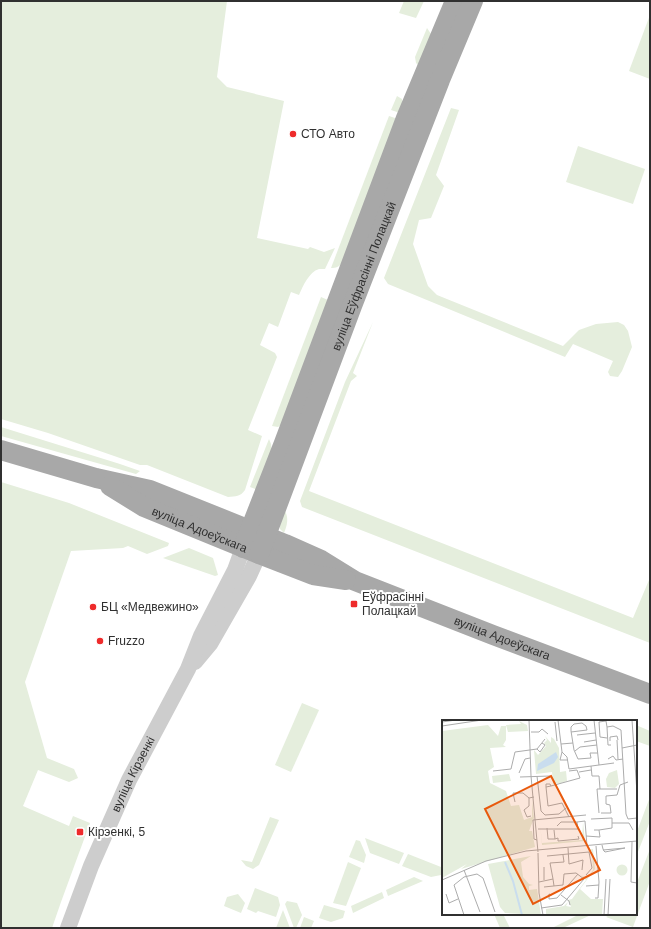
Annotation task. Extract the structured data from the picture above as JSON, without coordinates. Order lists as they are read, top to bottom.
{
  "streets": {
    "main road": ["вуліца Еўфрасінні Полацкай", "вуліца Адоеўскага"],
    "street": ["вуліца Кірэенкі"]
  },
  "crossings": [
    ["вуліца Еўфрасінні Полацкай", "вуліца Адоеўскага"],
    ["вуліца Еўфрасінні Полацкай", "вуліца Кірэенкі"],
    ["вуліца Адоеўскага", "вуліца Кірэенкі"]
  ],
  "places": {
    "other": ["СТО Авто", "БЦ «Медвежино»", "Fruzzo"],
    "transit": ["Еўфрасінні Полацкай", "Кірэенкі, 5"]
  }
}
